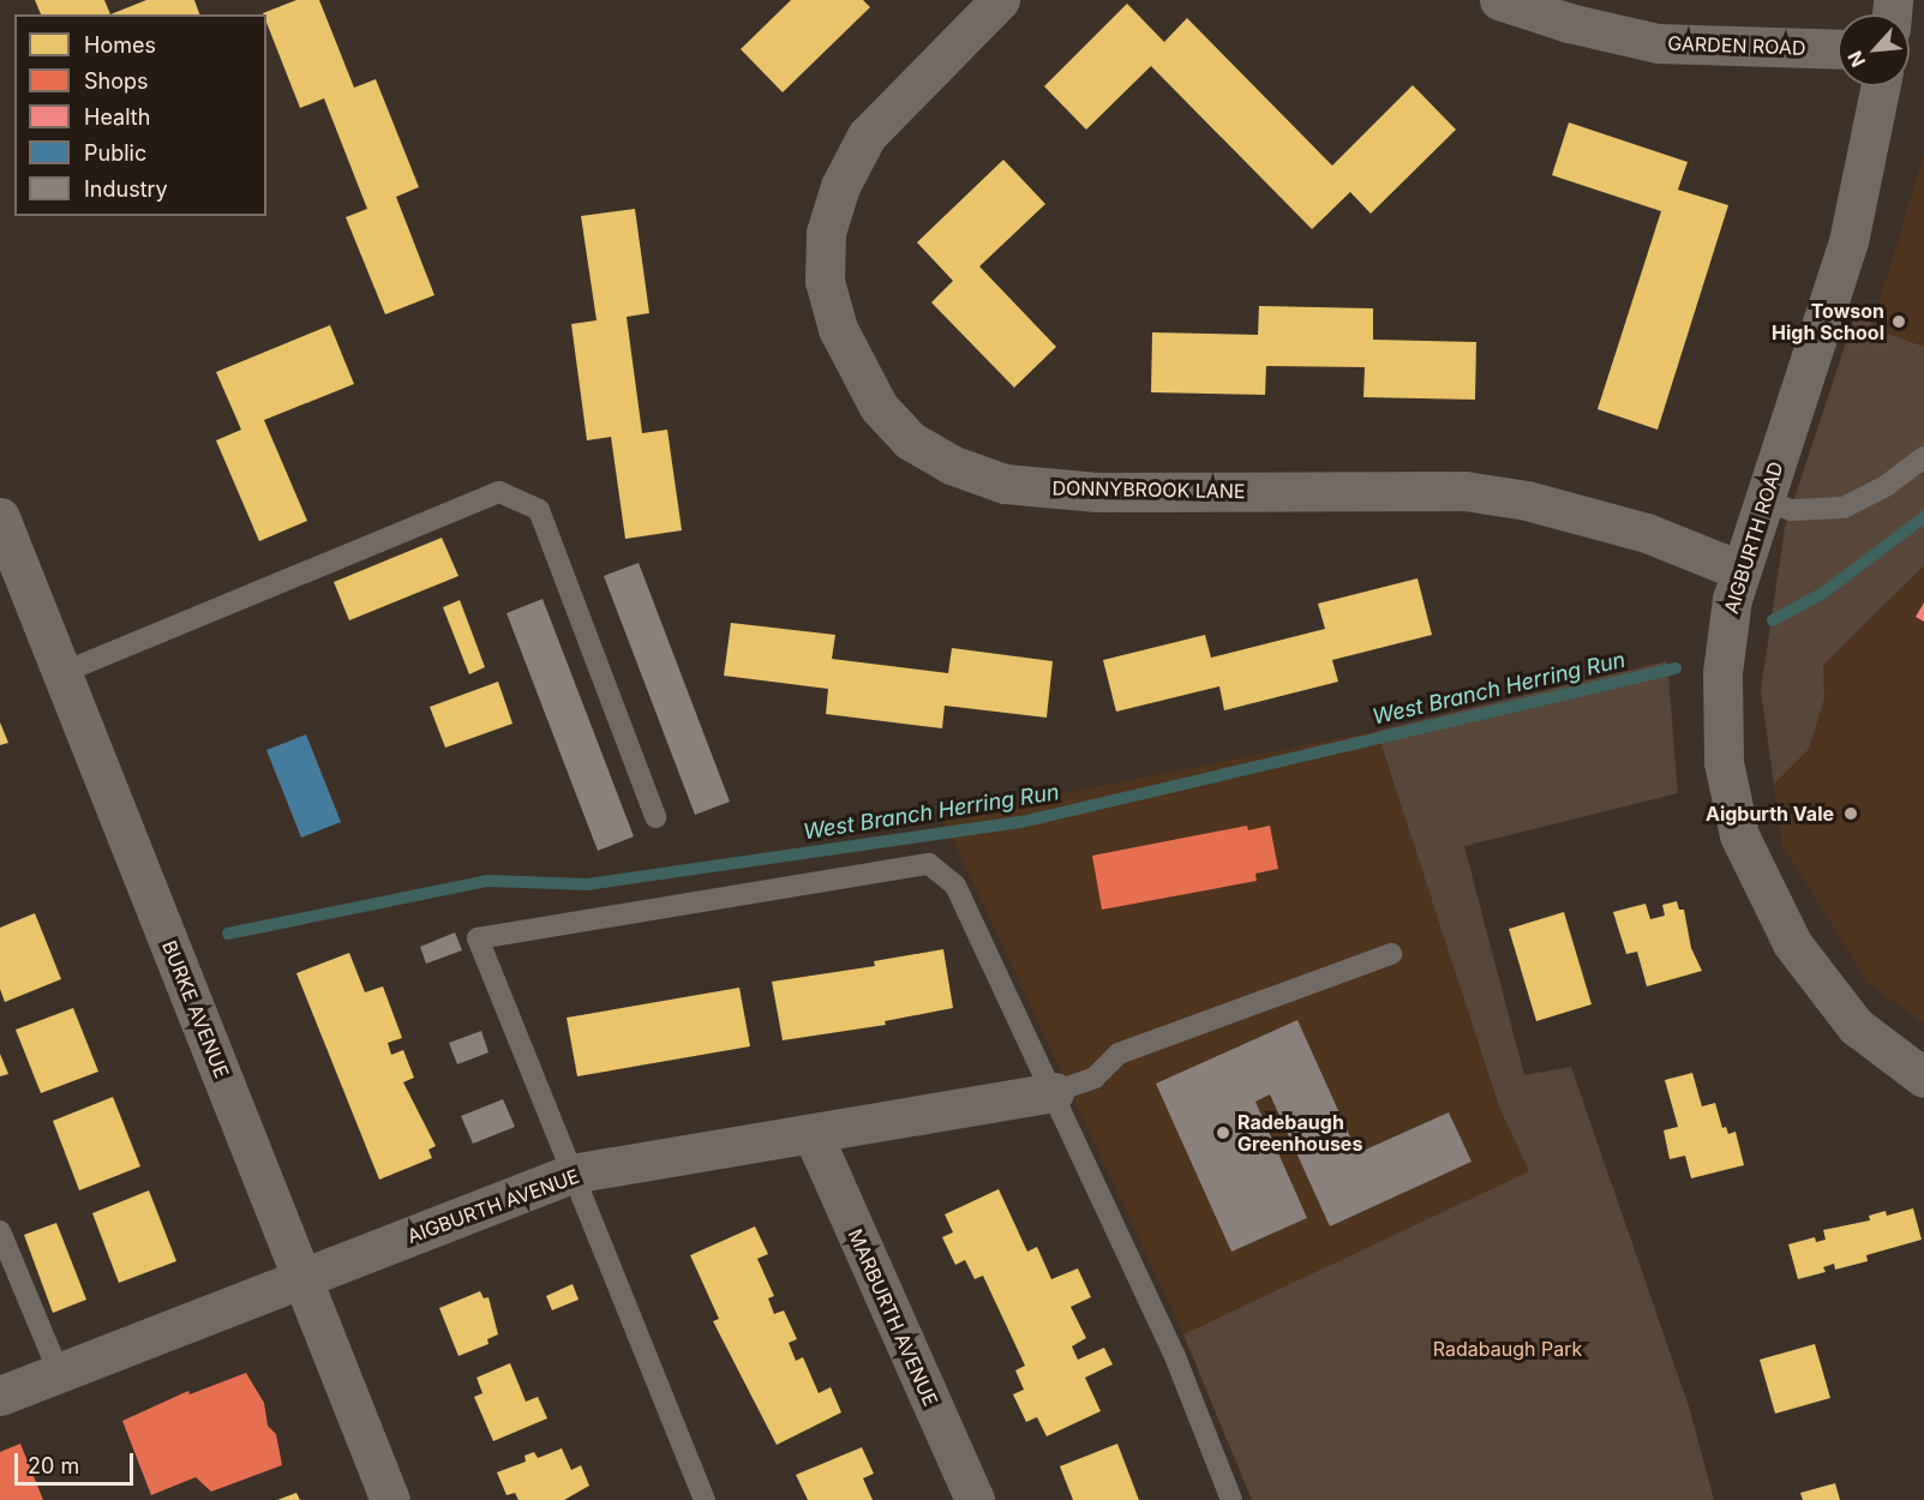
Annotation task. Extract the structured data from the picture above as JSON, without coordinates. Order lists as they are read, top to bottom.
{
  "streets": {
    "street": [
      "GARDEN ROAD",
      "DONNYBROOK LANE",
      "AIGBURTH ROAD",
      "BURKE AVENUE",
      "AIGBURTH AVENUE",
      "MARBURTH AVENUE"
    ]
  },
  "crossings": [
    ["DONNYBROOK LANE", "AIGBURTH ROAD"],
    ["BURKE AVENUE", "AIGBURTH AVENUE"],
    ["AIGBURTH AVENUE", "MARBURTH AVENUE"]
  ],
  "water": ["West Branch Herring Run"],
  "parks": ["Radabaugh Park"],
  "places": ["Towson High School", "Aigburth Vale", "Radebaugh Greenhouses"],
  "legend": [
    "Homes",
    "Shops",
    "Health",
    "Public",
    "Industry"
  ],
  "scale_bar": "20 m",
  "north": "bottom left"
}
